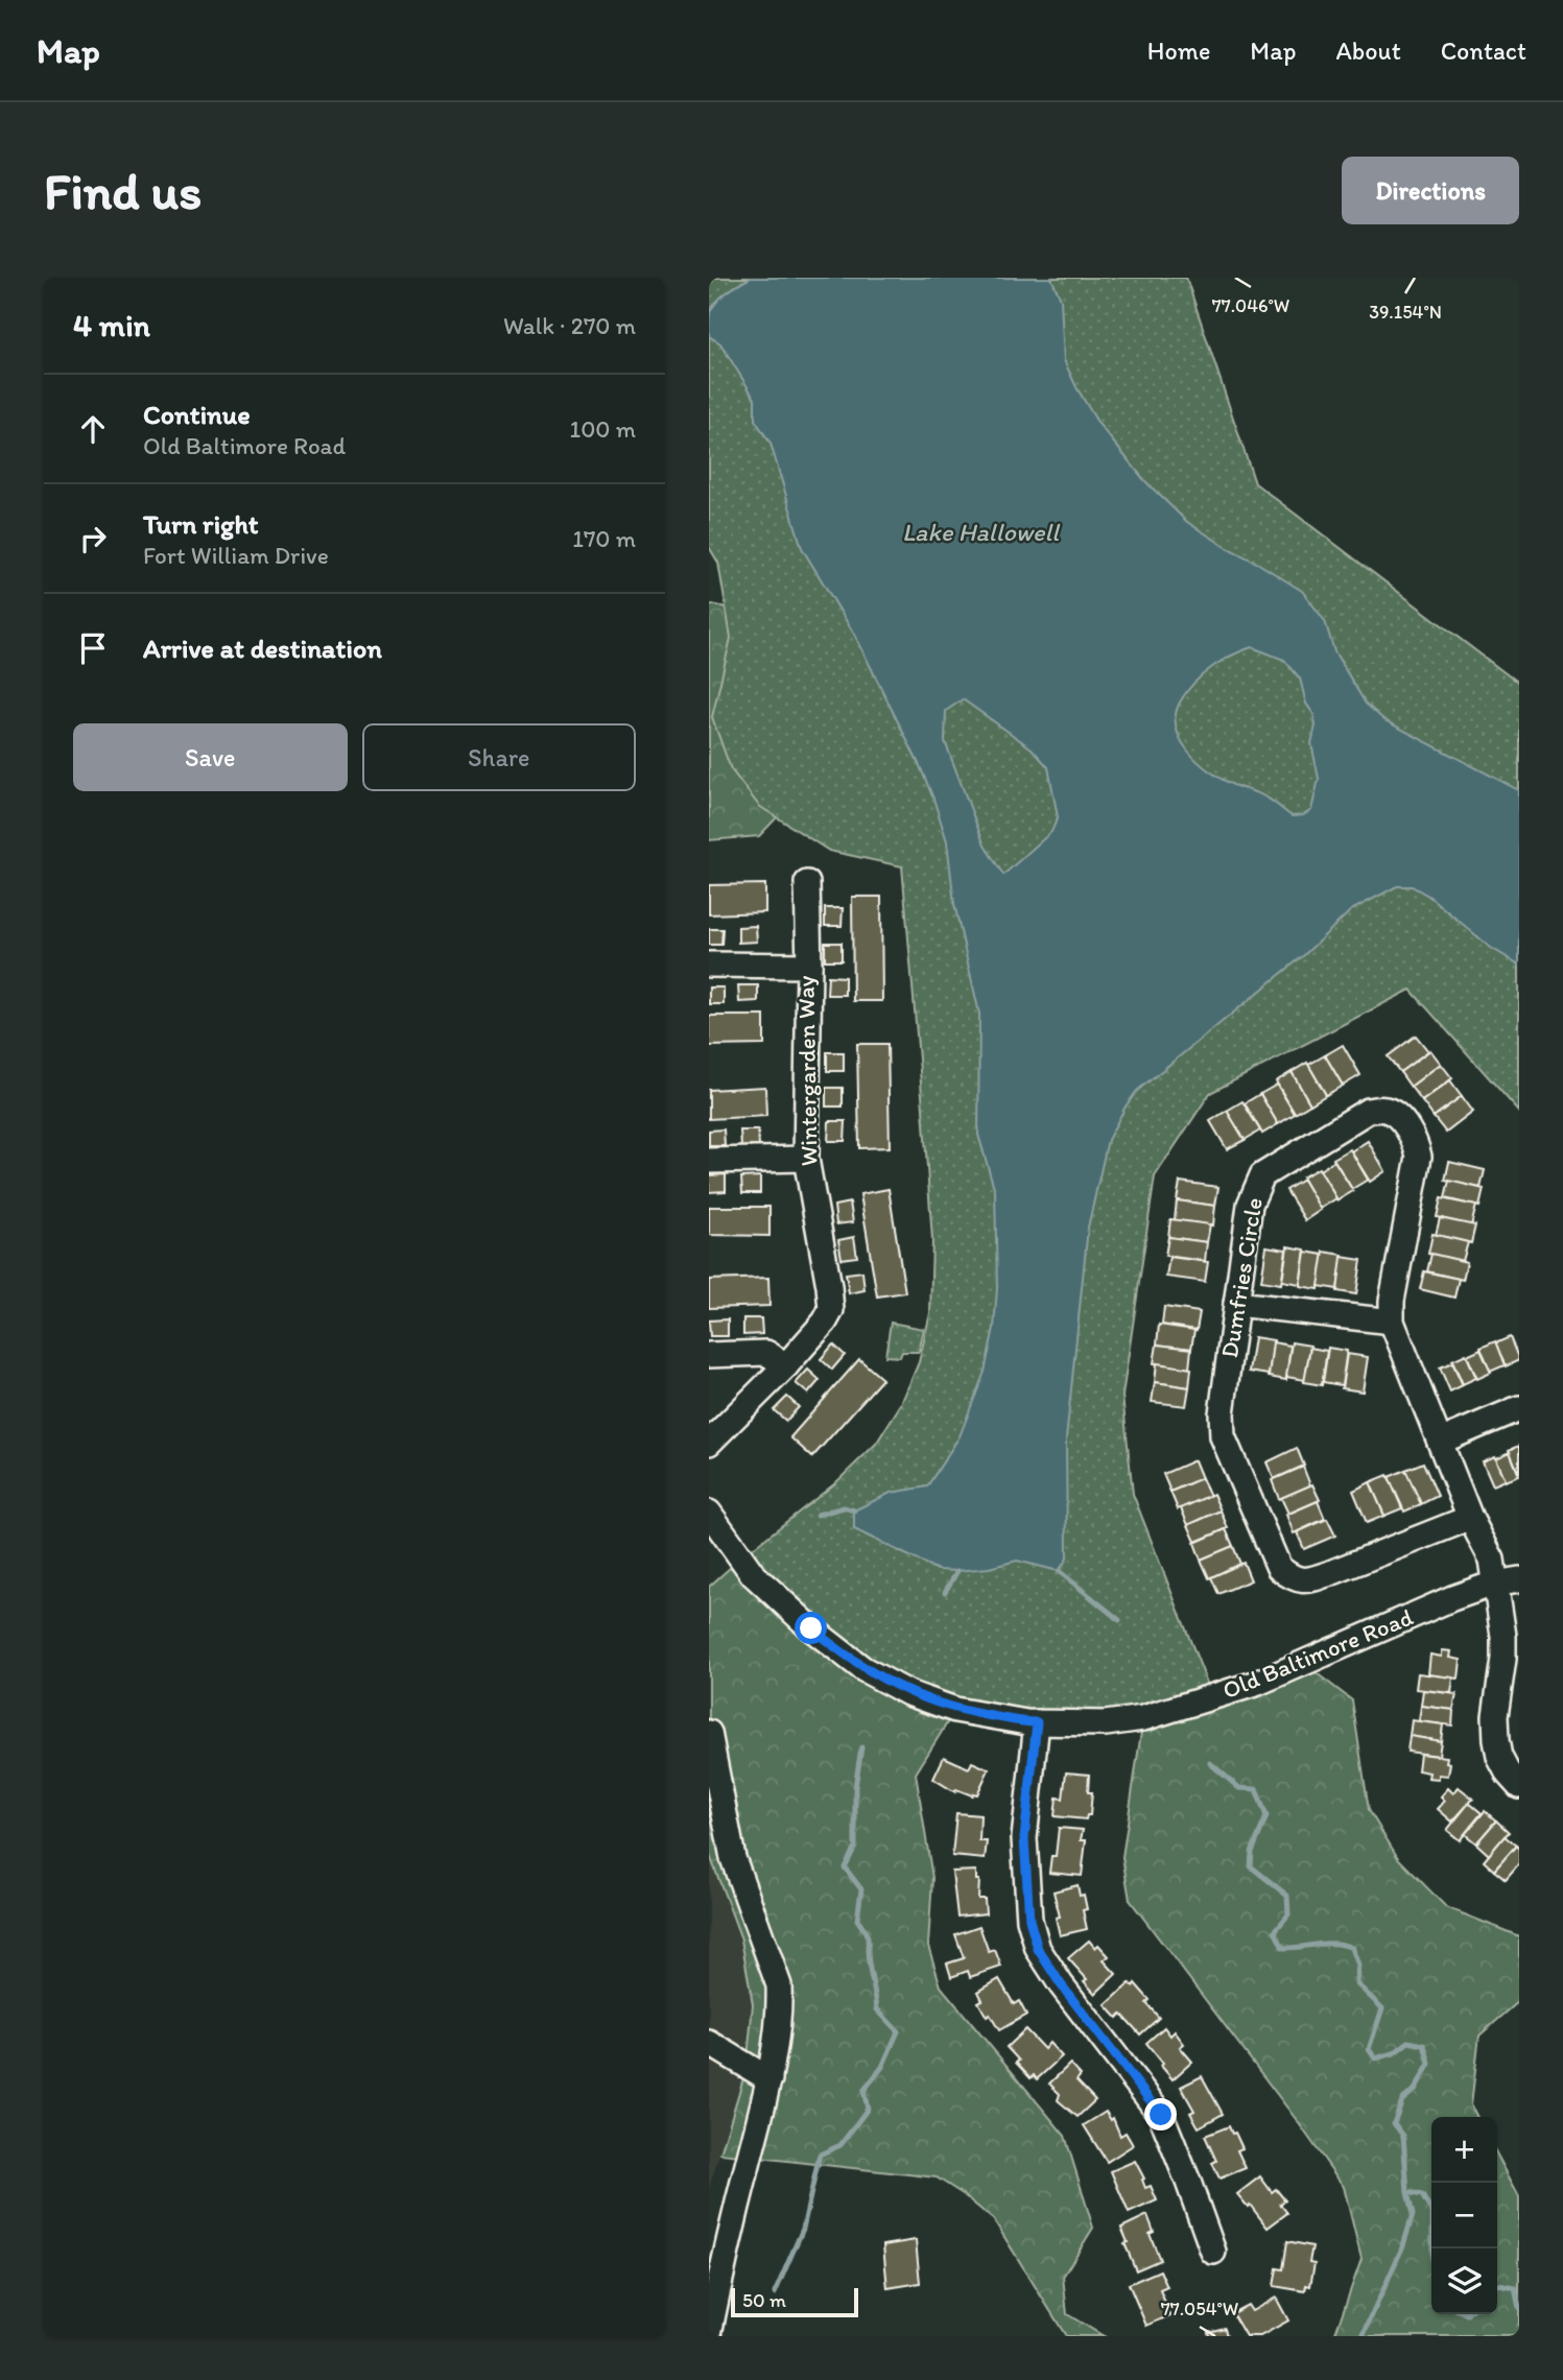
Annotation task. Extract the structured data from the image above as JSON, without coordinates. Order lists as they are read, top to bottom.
{
  "streets": {
    "street": ["Wintergarden Way", "Dumfries Circle", "Old Baltimore Road"]
  },
  "crossings": [
    ["Dumfries Circle", "Old Baltimore Road"]
  ],
  "water": ["Lake Hallowell"],
  "scale_bar": "50 m",
  "page": {
    "header": "Map",
    "nav": [
      "Home",
      "Map",
      "About",
      "Contact"
    ],
    "buttons": [
      "Directions",
      ["Save", "Share"]
    ],
    "title": "Find us",
    "heading": ["4 min", "Walk · 270 m"],
    "list": [
      ["Continue", "Old Baltimore Road", "100 m"],
      ["Turn right", "Fort William Drive", "170 m"],
      "Arrive at destination"
    ],
    "map_buttons": ["+", "−"],
    "scale": "50 m"
  },
  "coordinates": ["77.046°W", "39.154°N", "77.054°W"]
}
